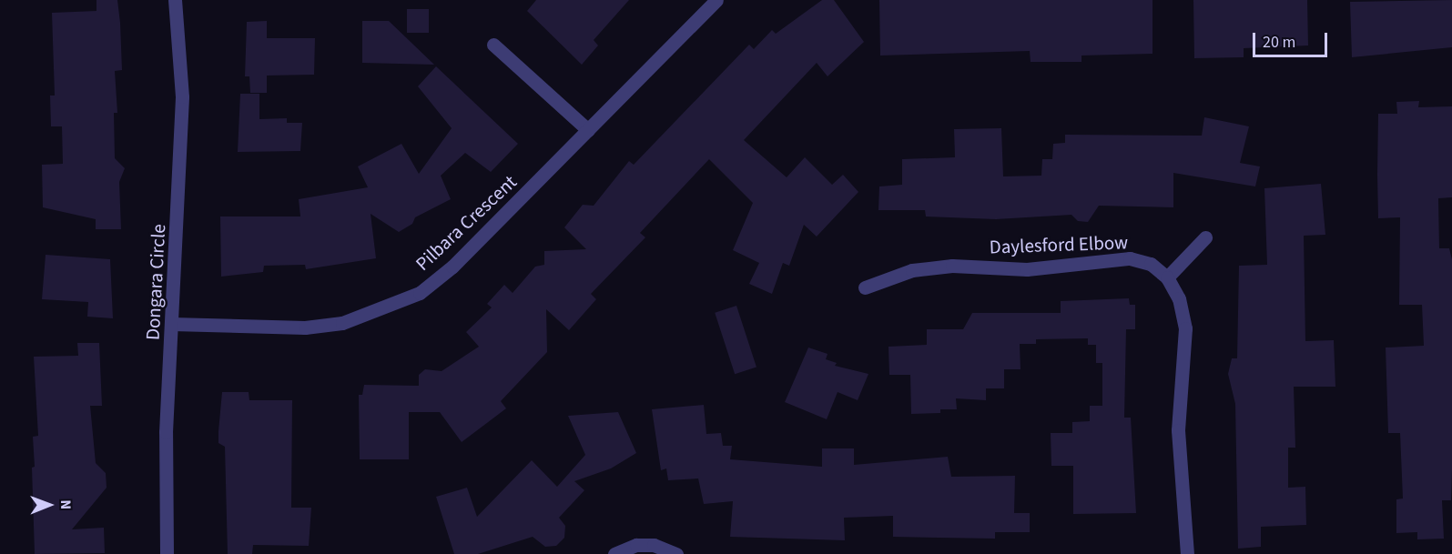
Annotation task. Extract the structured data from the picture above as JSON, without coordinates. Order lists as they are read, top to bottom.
{
  "streets": {
    "street": ["Pilbara Crescent", "Daylesford Elbow", "Dongara Circle"]
  },
  "crossings": [
    ["Pilbara Crescent", "Dongara Circle"]
  ],
  "scale_bar": "20 m",
  "north": "right"
}
